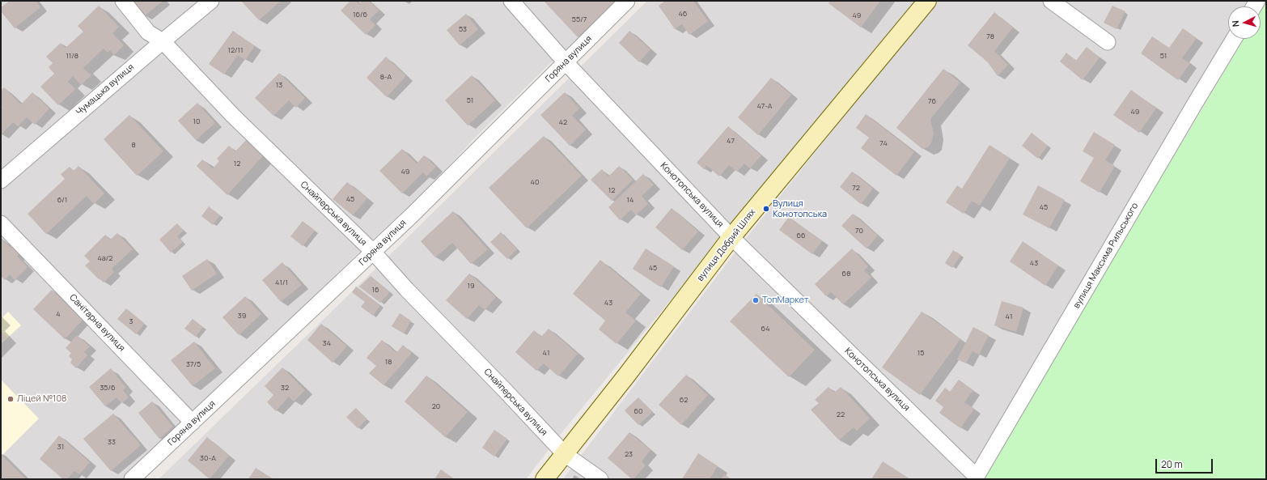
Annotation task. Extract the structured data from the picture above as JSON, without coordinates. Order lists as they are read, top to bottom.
{
  "streets": {
    "street": [
      "Горяна вулиця",
      "Чумацька вулиця",
      "Конотопська вулиця",
      "Снайперська вулиця",
      "вулиця Добрий Шлях",
      "вулиця Максима Рильського",
      "Санітарна вулиця"
    ]
  },
  "crossings": [
    ["Горяна вулиця", "Конотопська вулиця"],
    ["Горяна вулиця", "Снайперська вулиця"],
    ["Горяна вулиця", "Санітарна вулиця"],
    ["Чумацька вулиця", "Снайперська вулиця"],
    ["Конотопська вулиця", "вулиця Добрий Шлях"],
    ["Конотопська вулиця", "вулиця Максима Рильського"],
    ["Снайперська вулиця", "вулиця Добрий Шлях"]
  ],
  "places": ["Вулиця Конотопська", "ТопМаркет", "Ліцей №108"],
  "house_numbers": [
    "46",
    "16/6",
    "49",
    "55/7",
    "53",
    "78",
    "12/11",
    "11/8",
    "51",
    "8-А",
    "13",
    "51",
    "76",
    "47-А",
    "49",
    "10",
    "42",
    "47",
    "74",
    "8",
    "12",
    "49",
    "40",
    "72",
    "12",
    "45",
    "6/1",
    "14",
    "45",
    "70",
    "66",
    "4а/2",
    "43",
    "45",
    "68",
    "41/1",
    "19",
    "16",
    "43",
    "4",
    "39",
    "41",
    "3",
    "64",
    "34",
    "41",
    "15",
    "18",
    "37/5",
    "35/6",
    "32",
    "62",
    "20",
    "60",
    "22",
    "33",
    "31",
    "23",
    "30-А"
  ],
  "scale_bar": "20 m",
  "north": "left"
}
